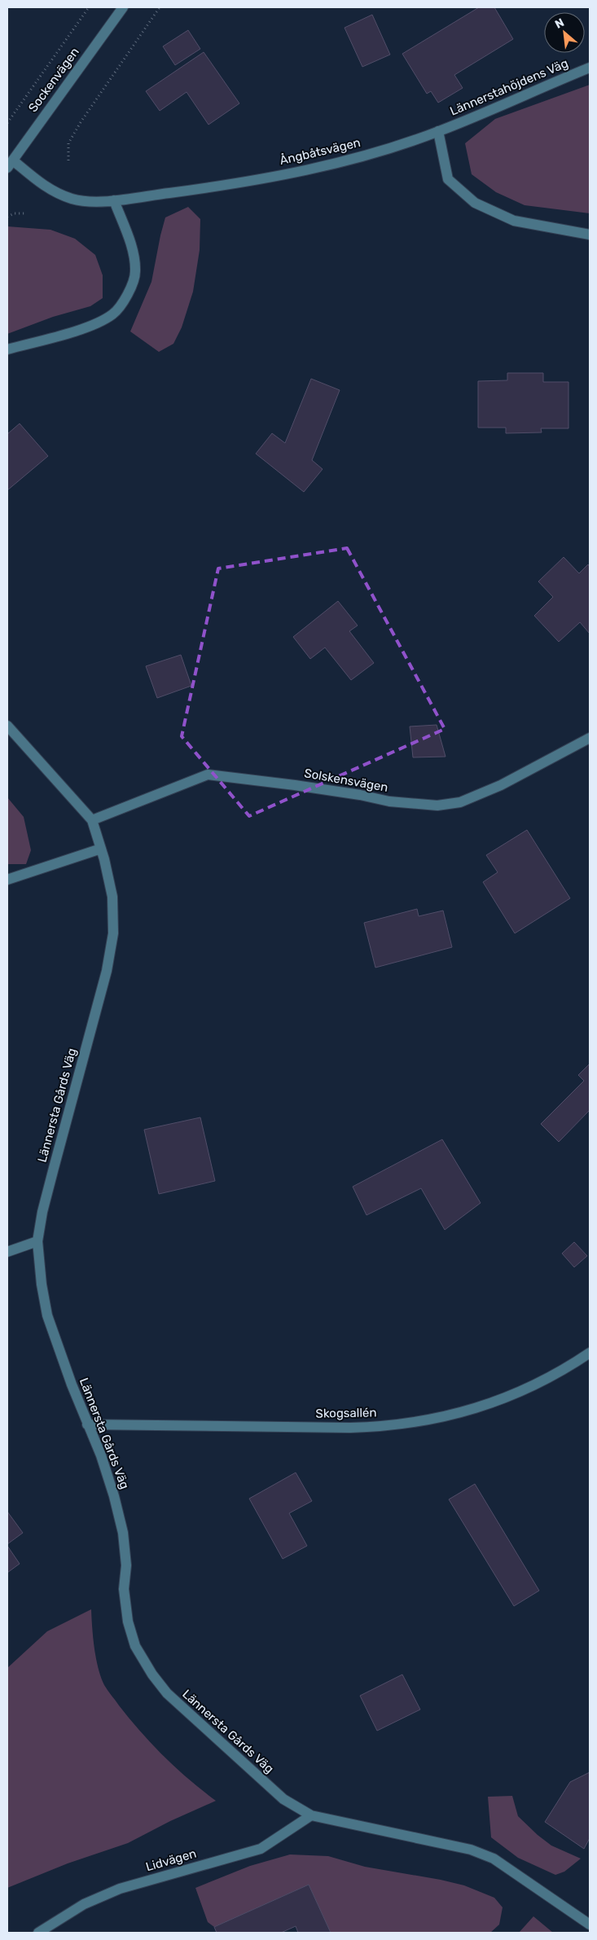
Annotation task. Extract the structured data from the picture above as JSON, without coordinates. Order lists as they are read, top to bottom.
{
  "streets": {
    "street": [
      "Sockenvägen",
      "Lännerstahöjdens Väg",
      "Ångbåtsvägen",
      "Solskensvägen",
      "Lännersta Gårds Väg",
      "Skogsallén",
      "Lidvägen"
    ]
  },
  "crossings": [
    ["Sockenvägen", "Ångbåtsvägen"],
    ["Lännerstahöjdens Väg", "Ångbåtsvägen"],
    ["Solskensvägen", "Lännersta Gårds Väg"],
    ["Lännersta Gårds Väg", "Skogsallén"],
    ["Lännersta Gårds Väg", "Lidvägen"]
  ],
  "north": "top left"
}
